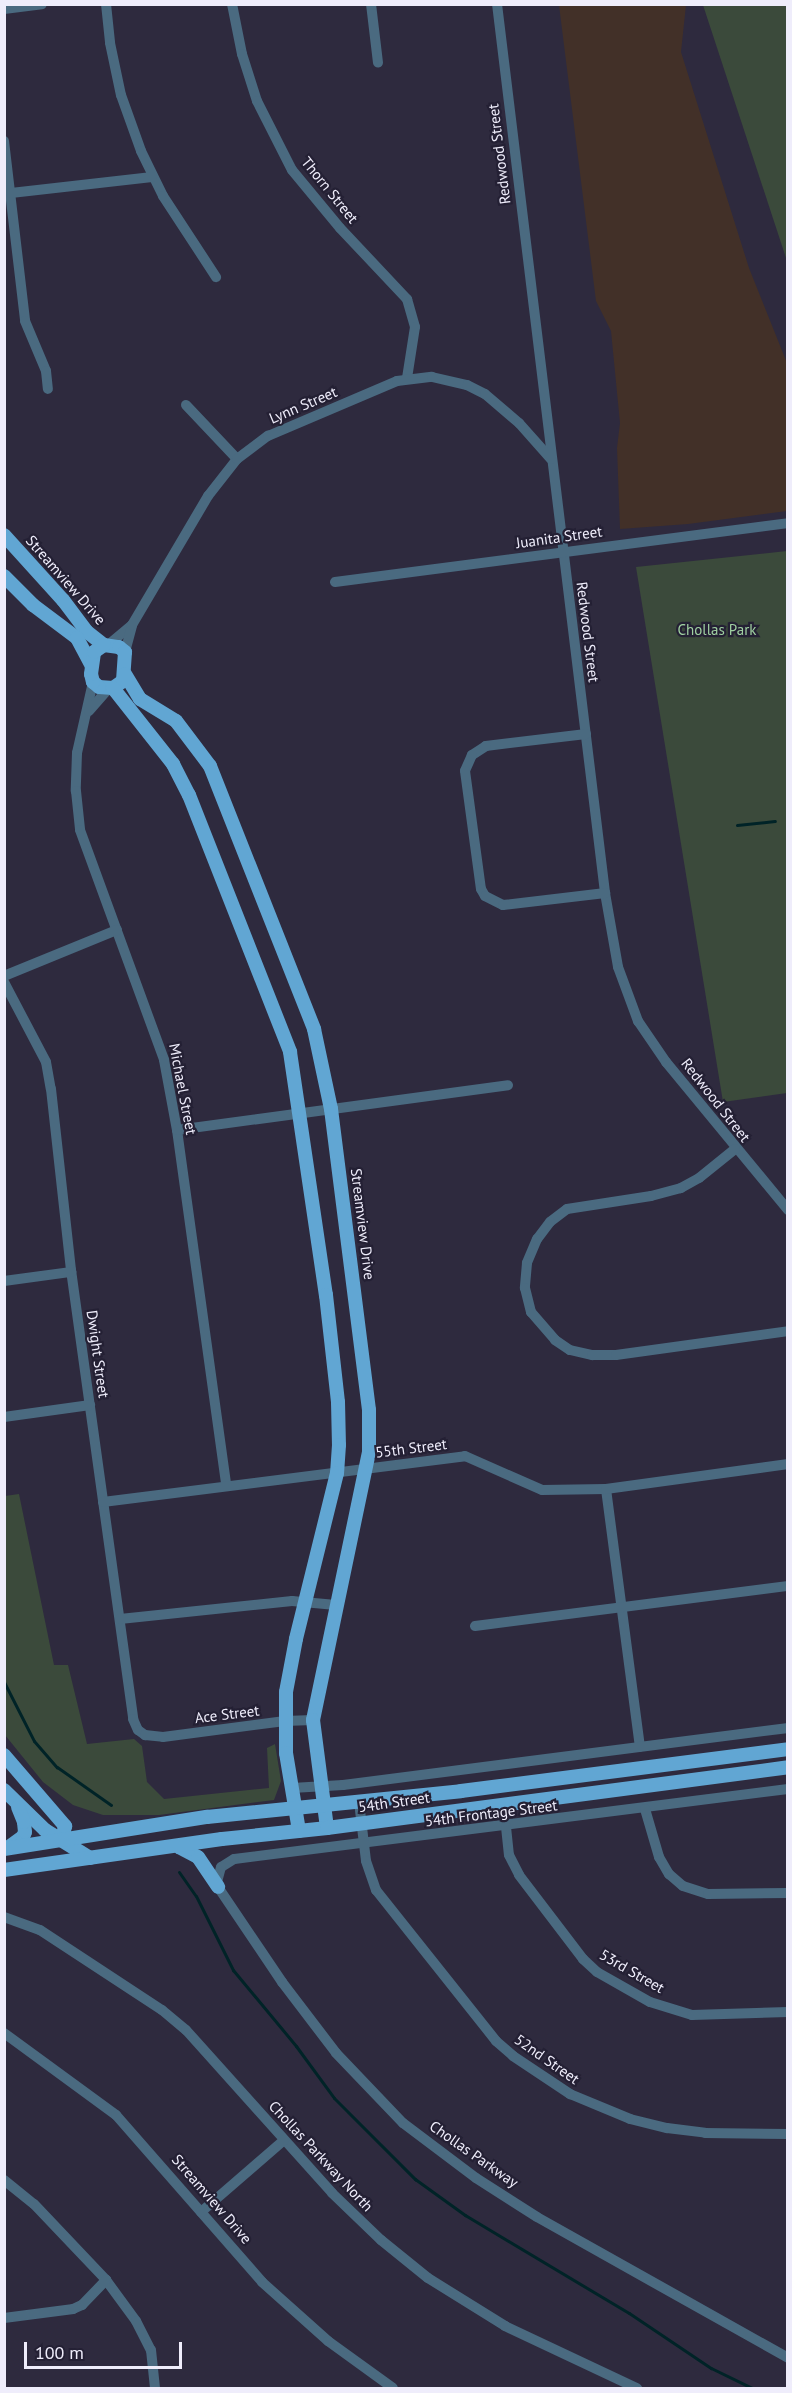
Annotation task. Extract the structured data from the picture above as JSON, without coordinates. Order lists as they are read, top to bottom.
{
  "streets": {
    "main road": ["Streamview Drive", "54th Street"],
    "street": [
      "Redwood Street",
      "Thorn Street",
      "Lynn Street",
      "Juanita Street",
      "Michael Street",
      "Dwight Street",
      "55th Street",
      "Ace Street",
      "54th Frontage Street",
      "53rd Street",
      "52nd Street",
      "Chollas Parkway",
      "Chollas Parkway North"
    ]
  },
  "crossings": [
    ["Redwood Street", "Lynn Street"],
    ["Redwood Street", "Juanita Street"],
    ["Thorn Street", "Lynn Street"],
    ["Lynn Street", "Streamview Drive"],
    ["Lynn Street", "Michael Street"],
    ["Streamview Drive", "Michael Street"],
    ["Streamview Drive", "55th Street"],
    ["Streamview Drive", "Ace Street"],
    ["Streamview Drive", "54th Street"],
    ["Michael Street", "55th Street"],
    ["Dwight Street", "55th Street"],
    ["Dwight Street", "Ace Street"],
    ["54th Street", "52nd Street"],
    ["54th Frontage Street", "53rd Street"],
    ["54th Frontage Street", "52nd Street"],
    ["54th Frontage Street", "Chollas Parkway"]
  ],
  "parks": ["Chollas Park"],
  "scale_bar": "100 m"
}
